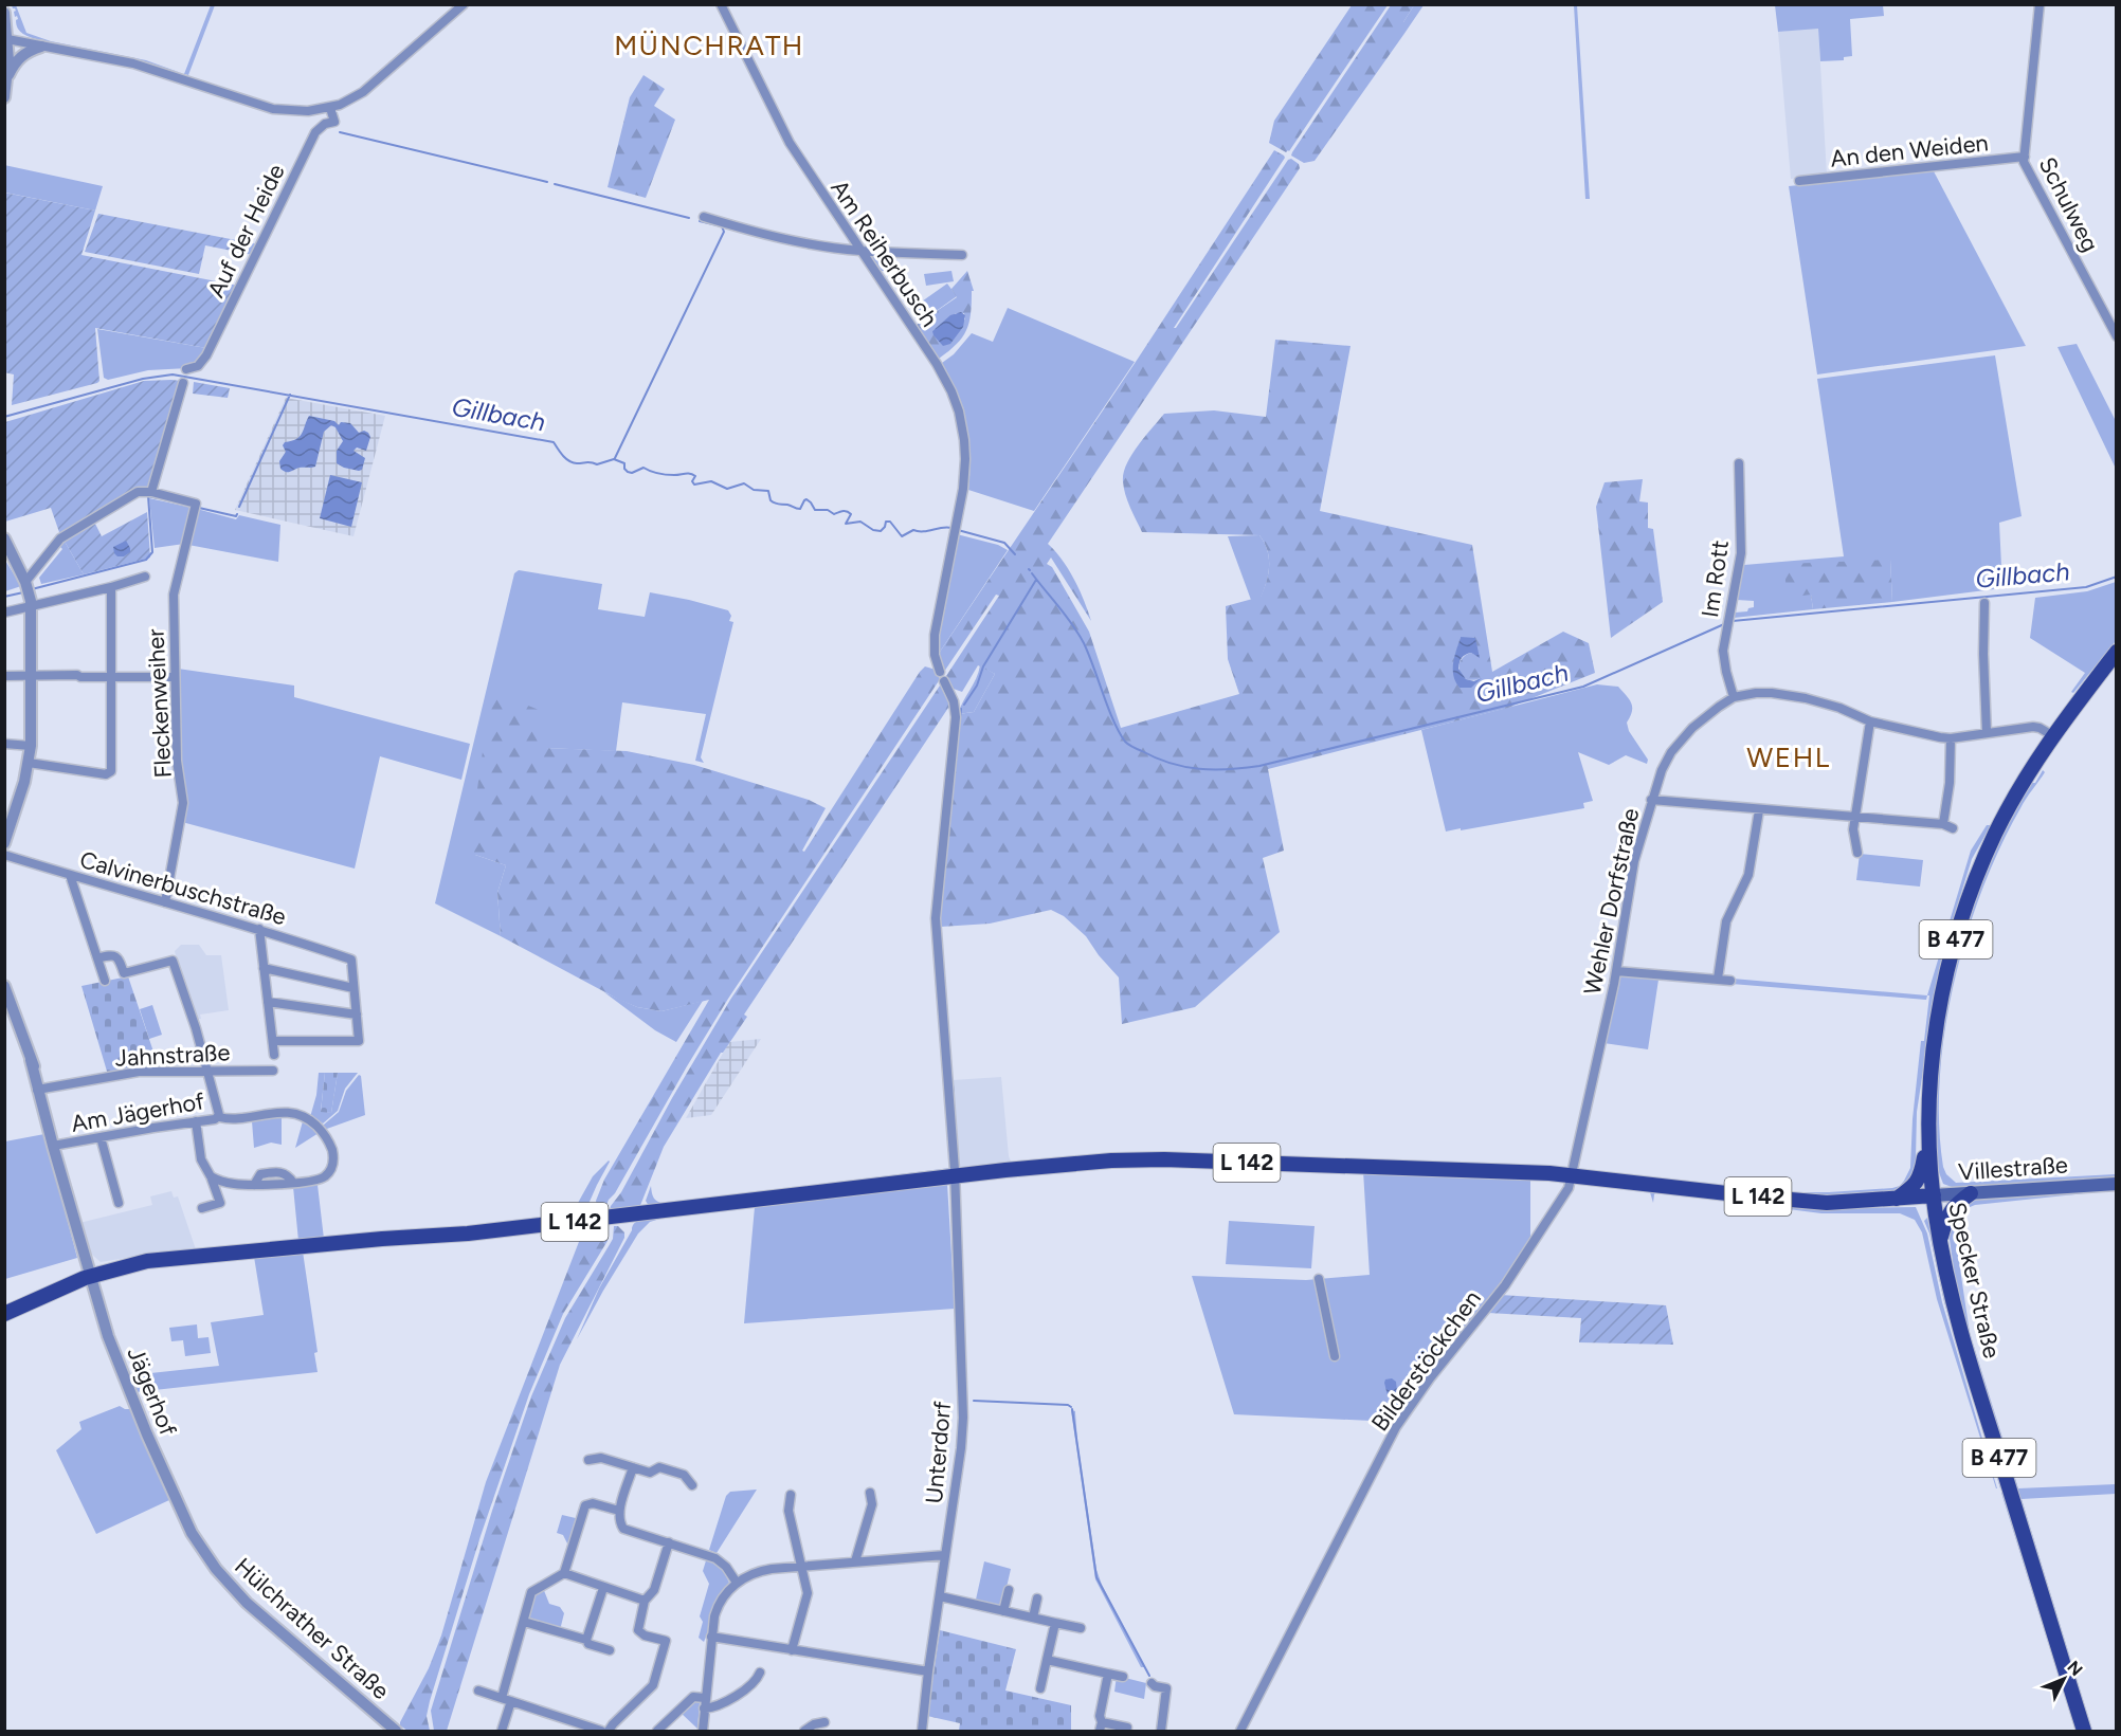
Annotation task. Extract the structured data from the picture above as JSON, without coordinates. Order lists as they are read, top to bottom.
{
  "streets": {
    "main road": [
      "B 477",
      "L 142",
      "Villestraße",
      "Specker Straße"
    ],
    "street": [
      "An den Weiden",
      "Schulweg",
      "Auf der Heide",
      "Am Reiherbusch",
      "Im Rott",
      "Fleckenweiher",
      "Calvinerbuschstraße",
      "Wehler Dorfstraße",
      "Jahnstraße",
      "Am Jägerhof",
      "Bilderstöckchen",
      "Jägerhof",
      "Unterdorf",
      "Hülchrather Straße"
    ]
  },
  "crossings": [
    ["An den Weiden", "Schulweg"],
    ["Im Rott", "Wehler Dorfstraße"],
    ["Fleckenweiher", "Calvinerbuschstraße"],
    ["Wehler Dorfstraße", "L 142"],
    ["Wehler Dorfstraße", "Specker Straße"],
    ["Wehler Dorfstraße", "Bilderstöckchen"],
    ["Jahnstraße", "Am Jägerhof"],
    ["Jahnstraße", "Jägerhof"],
    ["Am Jägerhof", "Jägerhof"],
    ["L 142", "Villestraße"],
    ["L 142", "Specker Straße"],
    ["L 142", "Bilderstöckchen"],
    ["L 142", "Jägerhof"],
    ["L 142", "Unterdorf"],
    ["Villestraße", "Specker Straße"],
    ["Jägerhof", "Hülchrather Straße"]
  ],
  "districts": ["MÜNCHRATH", "WEHL"],
  "water": ["Gillbach"],
  "north": "top right"
}
